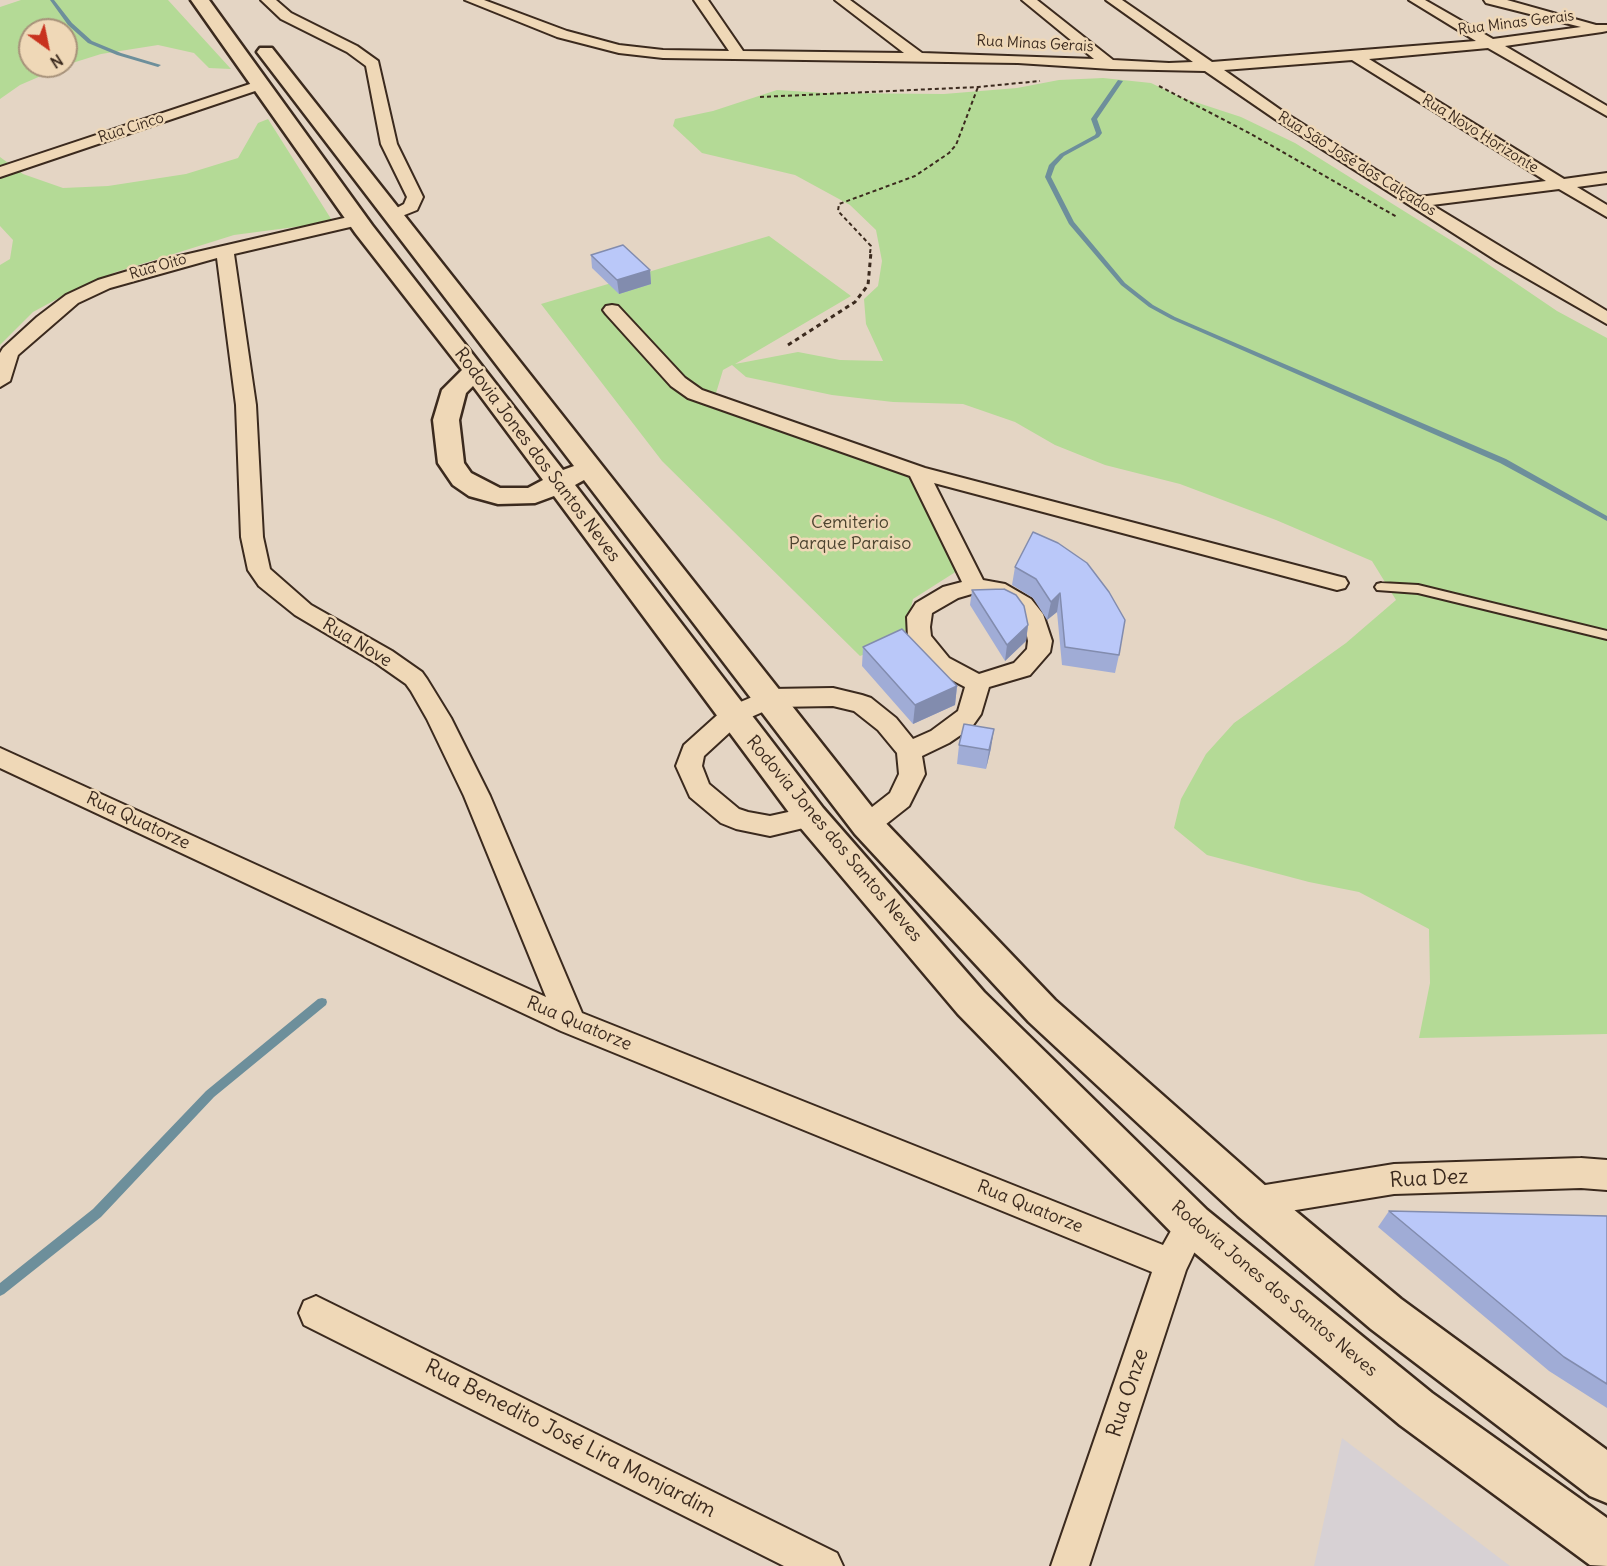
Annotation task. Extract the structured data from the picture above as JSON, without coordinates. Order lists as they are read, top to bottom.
{
  "streets": {
    "main road": ["Rodovia Jones dos Santos Neves"],
    "street": [
      "Rua Minas Gerais",
      "Rua Cinco",
      "Rua Novo Horizonte",
      "Rua São José dos Calçados",
      "Rua Oito",
      "Rua Nove",
      "Rua Quatorze",
      "Rua Dez",
      "Rua Onze",
      "Rua Benedito José Lira Monjardim"
    ]
  },
  "crossings": [
    ["Rua Minas Gerais", "Rua Novo Horizonte"],
    ["Rua Minas Gerais", "Rua São José dos Calçados"],
    ["Rua Cinco", "Rodovia Jones dos Santos Neves"],
    ["Rua Oito", "Rodovia Jones dos Santos Neves"],
    ["Rua Oito", "Rua Nove"],
    ["Rodovia Jones dos Santos Neves", "Rua Dez"],
    ["Rodovia Jones dos Santos Neves", "Rua Onze"],
    ["Rua Nove", "Rua Quatorze"],
    ["Rua Quatorze", "Rua Onze"]
  ],
  "parks": ["Cemiterio Parque Paraiso"],
  "north": "bottom right"
}
